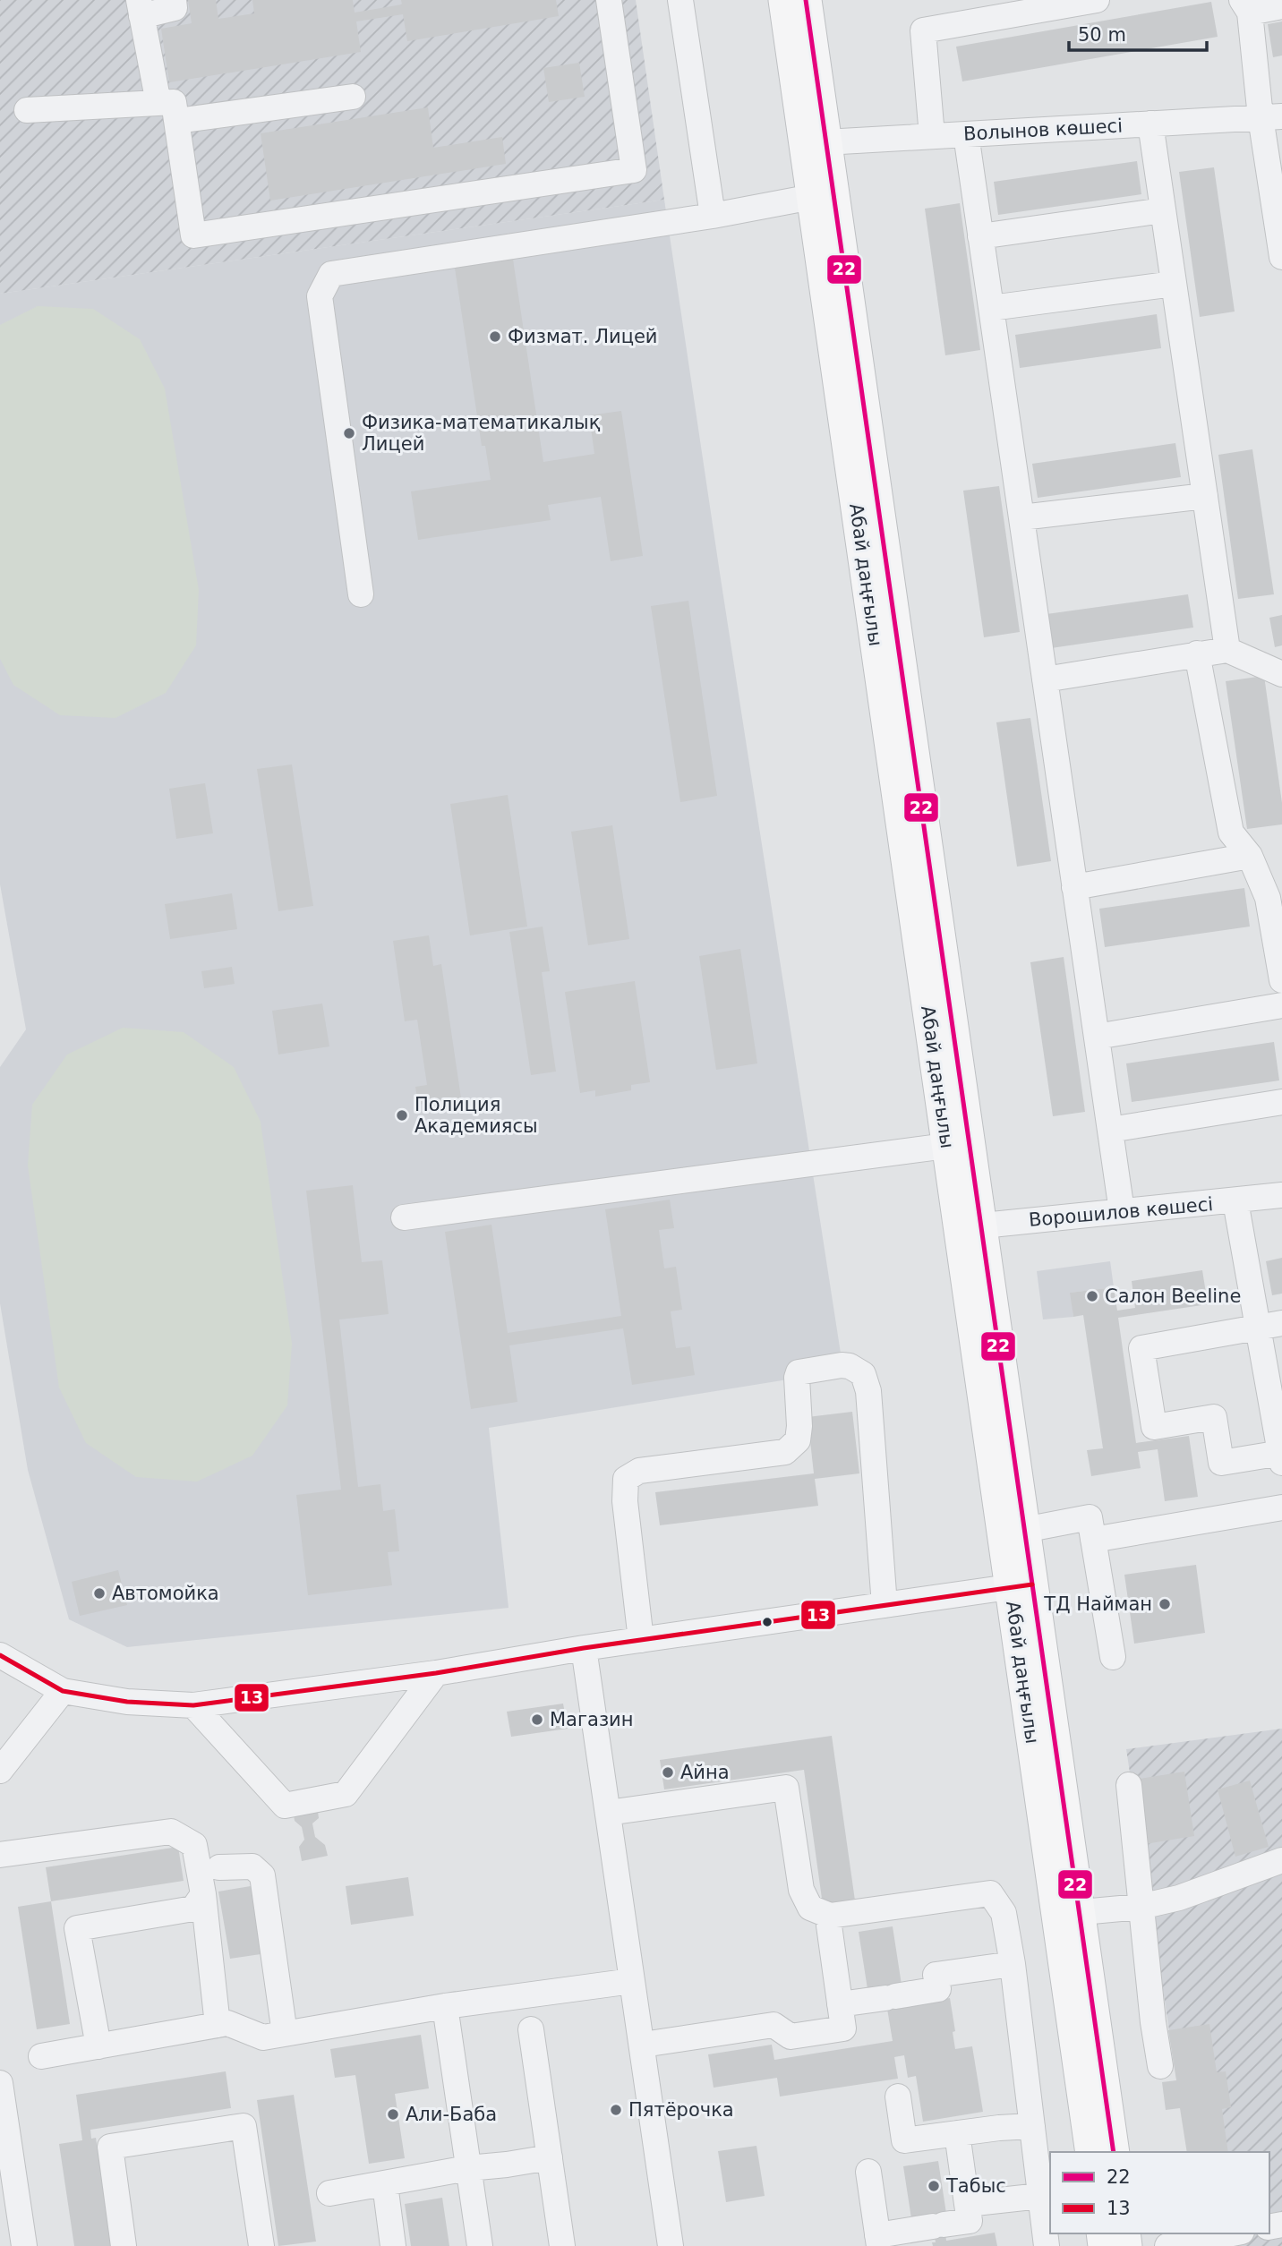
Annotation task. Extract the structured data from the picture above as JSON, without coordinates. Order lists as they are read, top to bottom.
{
  "streets": {
    "main road": ["Абай даңғылы"],
    "street": ["Волынов көшесі", "Ворошилов көшесі"]
  },
  "crossings": [
    ["Волынов көшесі", "Абай даңғылы"],
    ["Абай даңғылы", "Ворошилов көшесі"]
  ],
  "places": [
    "Физмат. Лицей",
    "Физика-математикалық Лицей",
    "Полиция Академиясы",
    "Cалон Beeline",
    "Автомойка",
    "ТД Найман",
    "Магазин",
    "Айна",
    "Пятёрочка",
    "Али-Баба",
    "Табыс"
  ],
  "lines": ["transit line 22", "transit line 13"],
  "legend": ["22", "13"],
  "scale_bar": "50 m"
}
